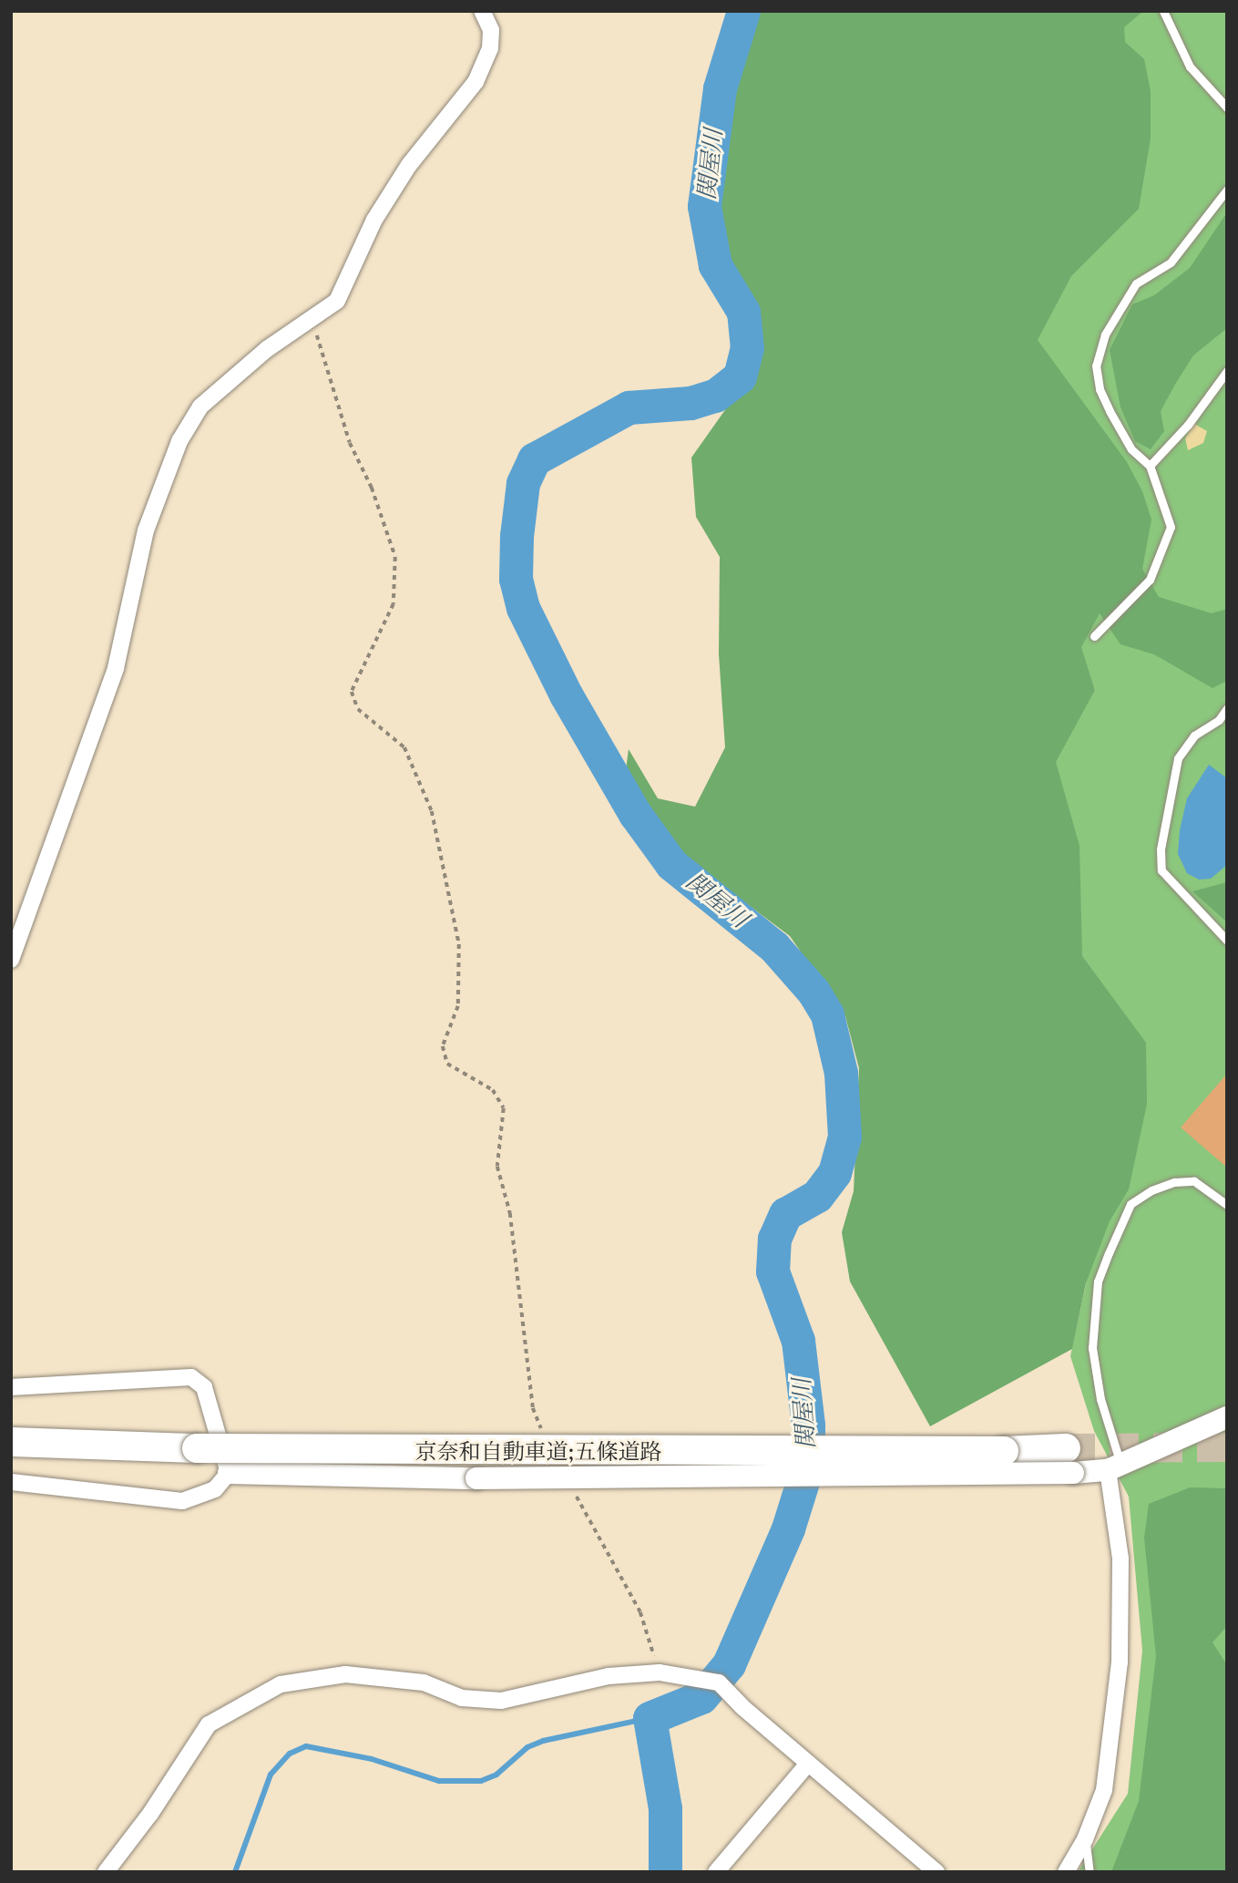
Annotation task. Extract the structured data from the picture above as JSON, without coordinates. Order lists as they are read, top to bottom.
{
  "streets": {
    "highway": ["京奈和自動車道;五條道路"]
  },
  "water": ["関屋川"]
}
